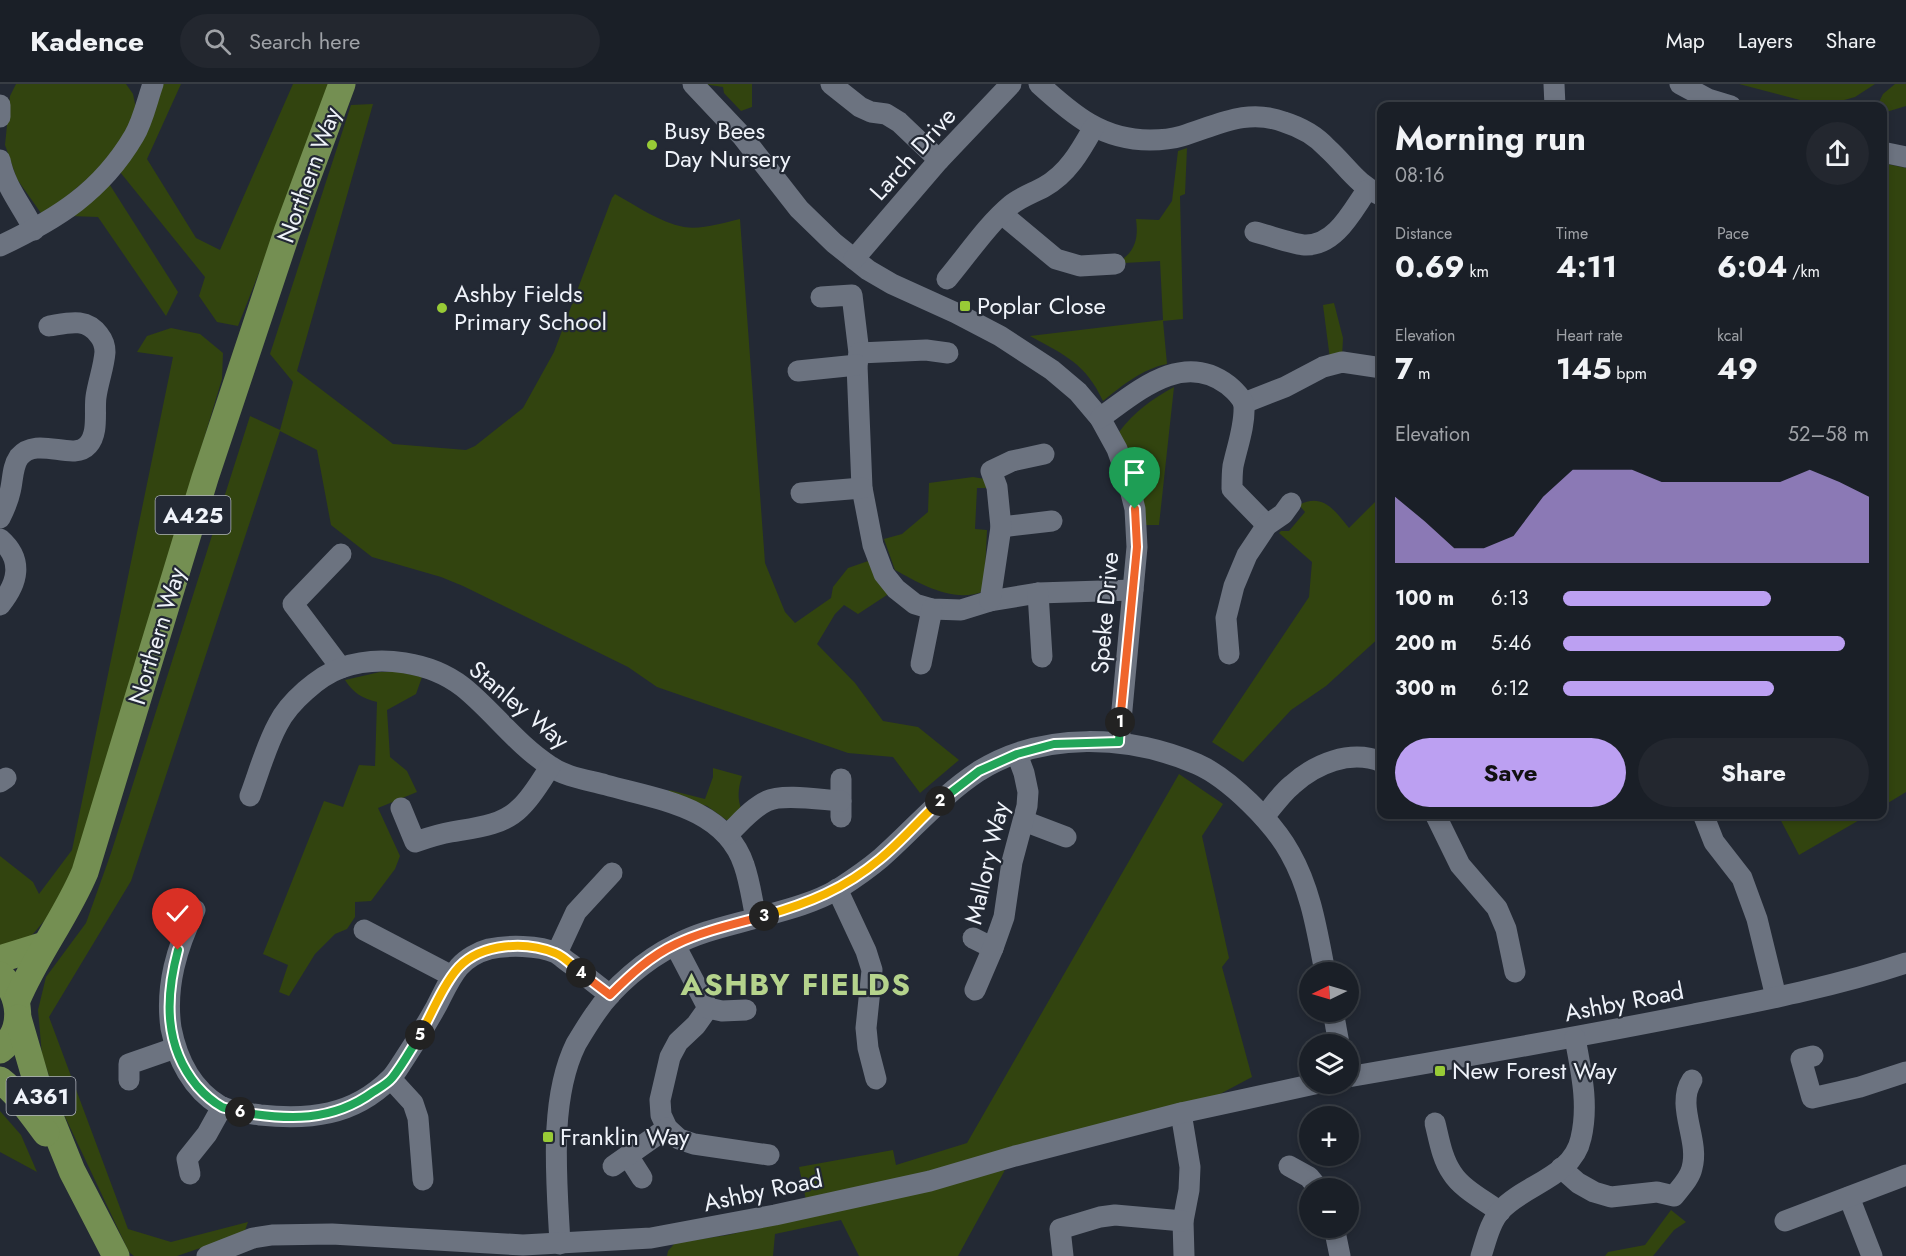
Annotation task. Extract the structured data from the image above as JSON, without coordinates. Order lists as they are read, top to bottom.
{
  "streets": {
    "main road": ["Northern Way", "A425", "A361"],
    "street": [
      "Larch Drive",
      "Speke Drive",
      "Stanley Way",
      "Mallory Way",
      "Ashby Road"
    ]
  },
  "crossings": [
    ["Larch Drive", "Speke Drive"],
    ["Northern Way", "A361"]
  ],
  "districts": ["ASHBY FIELDS"],
  "places": {
    "other": ["Busy Bees Day Nursery", "Ashby Fields Primary School"],
    "transit": ["Poplar Close", "New Forest Way", "Franklin Way"]
  },
  "north": "left",
  "page": {
    "header": "Kadence",
    "search": "Search here",
    "nav": ["Map", "Layers", "Share"],
    "heading": ["Morning run", "08:16"],
    "stats": [
      ["Distance", "0.69 km"],
      ["Time", "4:11"],
      ["Pace", "6:04 /km"],
      ["Elevation", "7 m"],
      ["Heart rate", "145 bpm"],
      ["kcal", "49"]
    ],
    "chart": ["Elevation", "52–58 m"],
    "list": [
      {
        "name": "100 m",
        "note": "6:13"
      },
      {
        "name": "200 m",
        "note": "5:46"
      },
      {
        "name": "300 m",
        "note": "6:12"
      }
    ],
    "pins": [
      "1",
      "2",
      "3",
      "4",
      "5",
      "6"
    ],
    "buttons": ["Save", "Share"],
    "map_buttons": ["+", "−"]
  }
}
